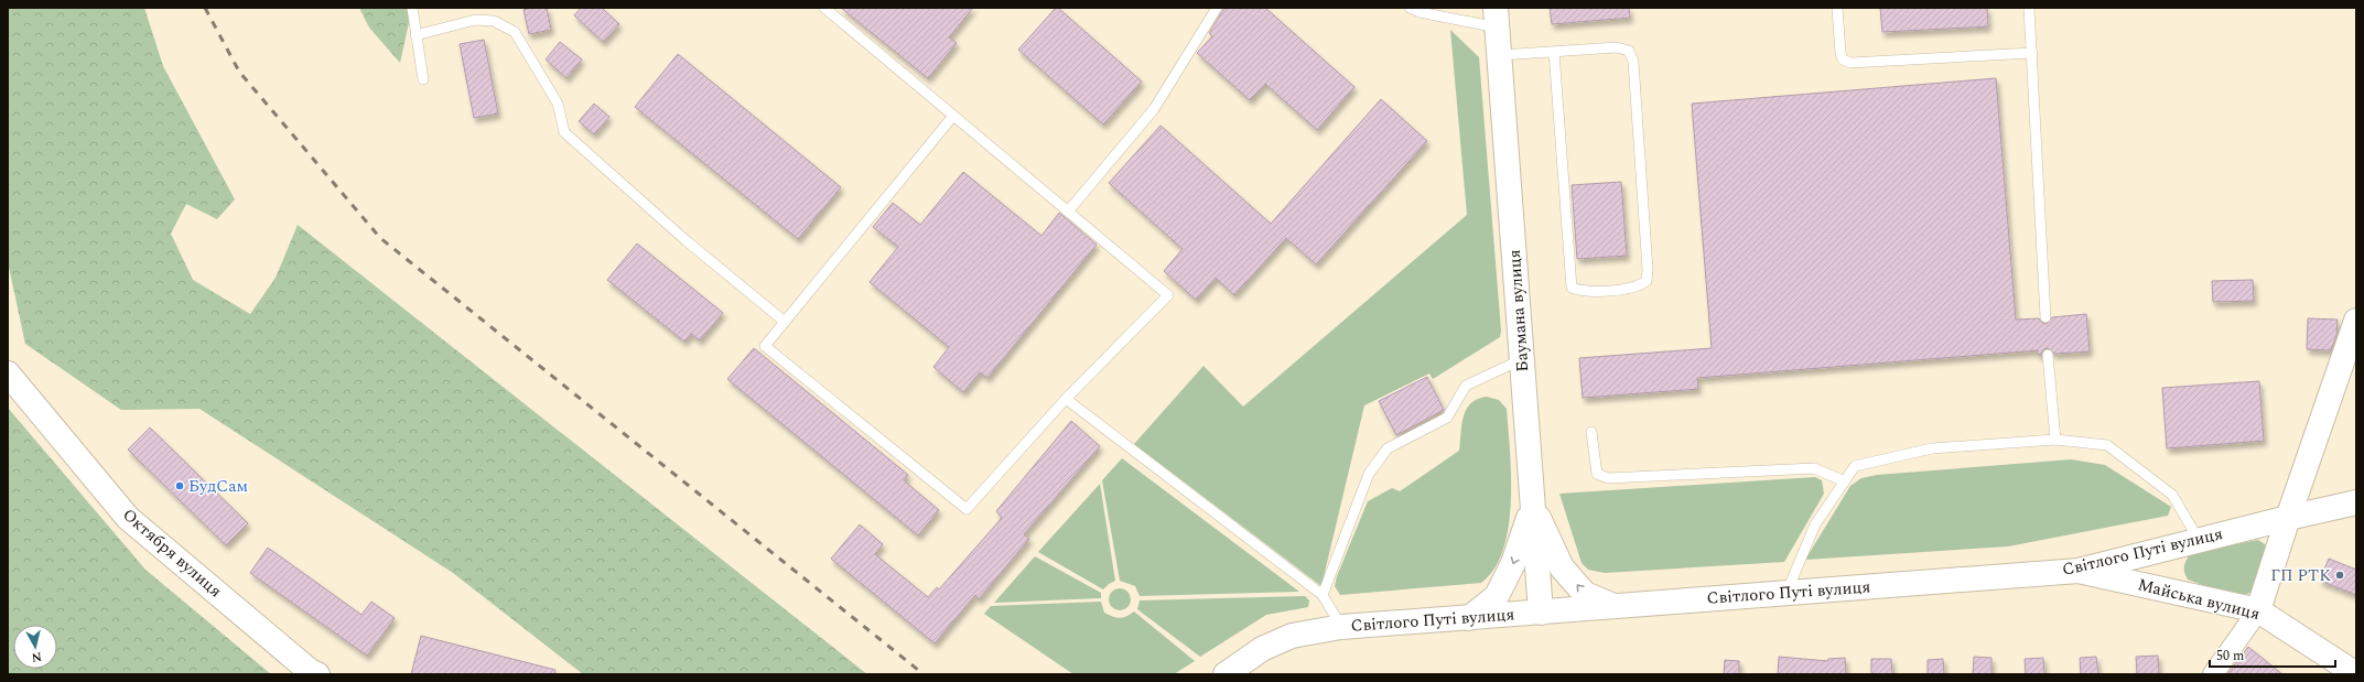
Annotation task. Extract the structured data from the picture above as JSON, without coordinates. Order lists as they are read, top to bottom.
{
  "streets": {
    "main road": [
      "Баумана вулиця",
      "Світлого Путі вулиця",
      "Октября вулиця",
      "Майська вулиця"
    ]
  },
  "crossings": [
    ["Баумана вулиця", "Світлого Путі вулиця"],
    ["Світлого Путі вулиця", "Майська вулиця"]
  ],
  "places": ["БудСам", "ГП РТК"],
  "scale_bar": "50 m",
  "north": "bottom"
}
